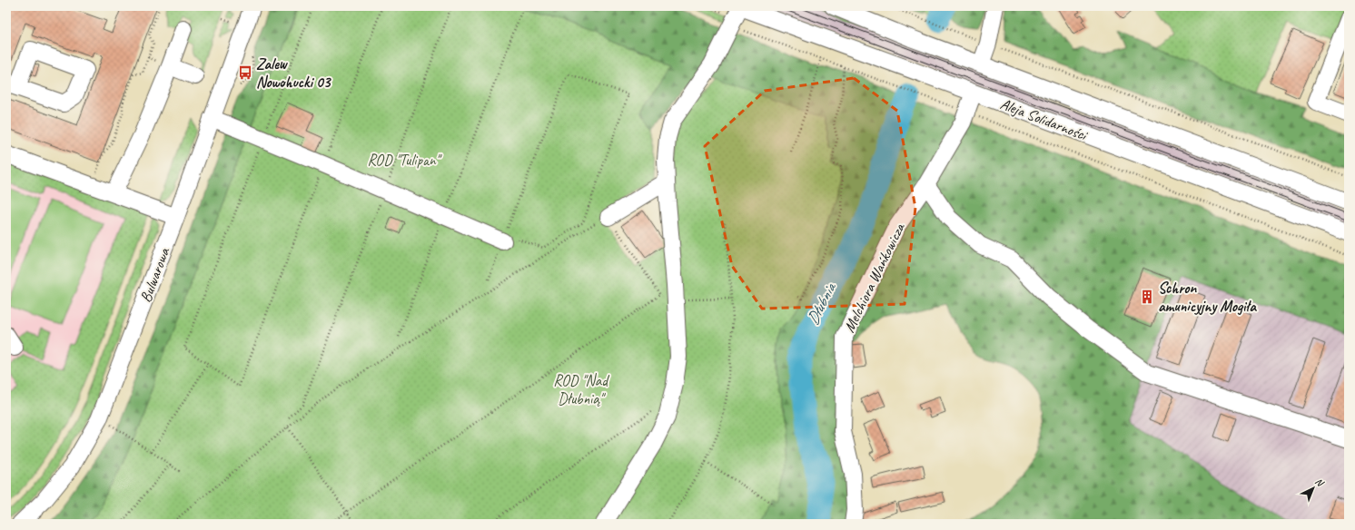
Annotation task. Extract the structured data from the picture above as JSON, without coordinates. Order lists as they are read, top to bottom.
{
  "streets": {
    "street": ["Aleja Solidarności", "Bulwarowa", "Melchiora Wańkowicza"]
  },
  "crossings": [
    ["Aleja Solidarności", "Melchiora Wańkowicza"]
  ],
  "water": ["Dłubnia"],
  "parks": ["ROD \"Tulipan\"", "ROD \"Nad Dłubnią\""],
  "places": {
    "bus stop": ["Zalew Nowohucki 03"],
    "building": ["Schron amunicyjny Mogiła"]
  },
  "north": "top right"
}
